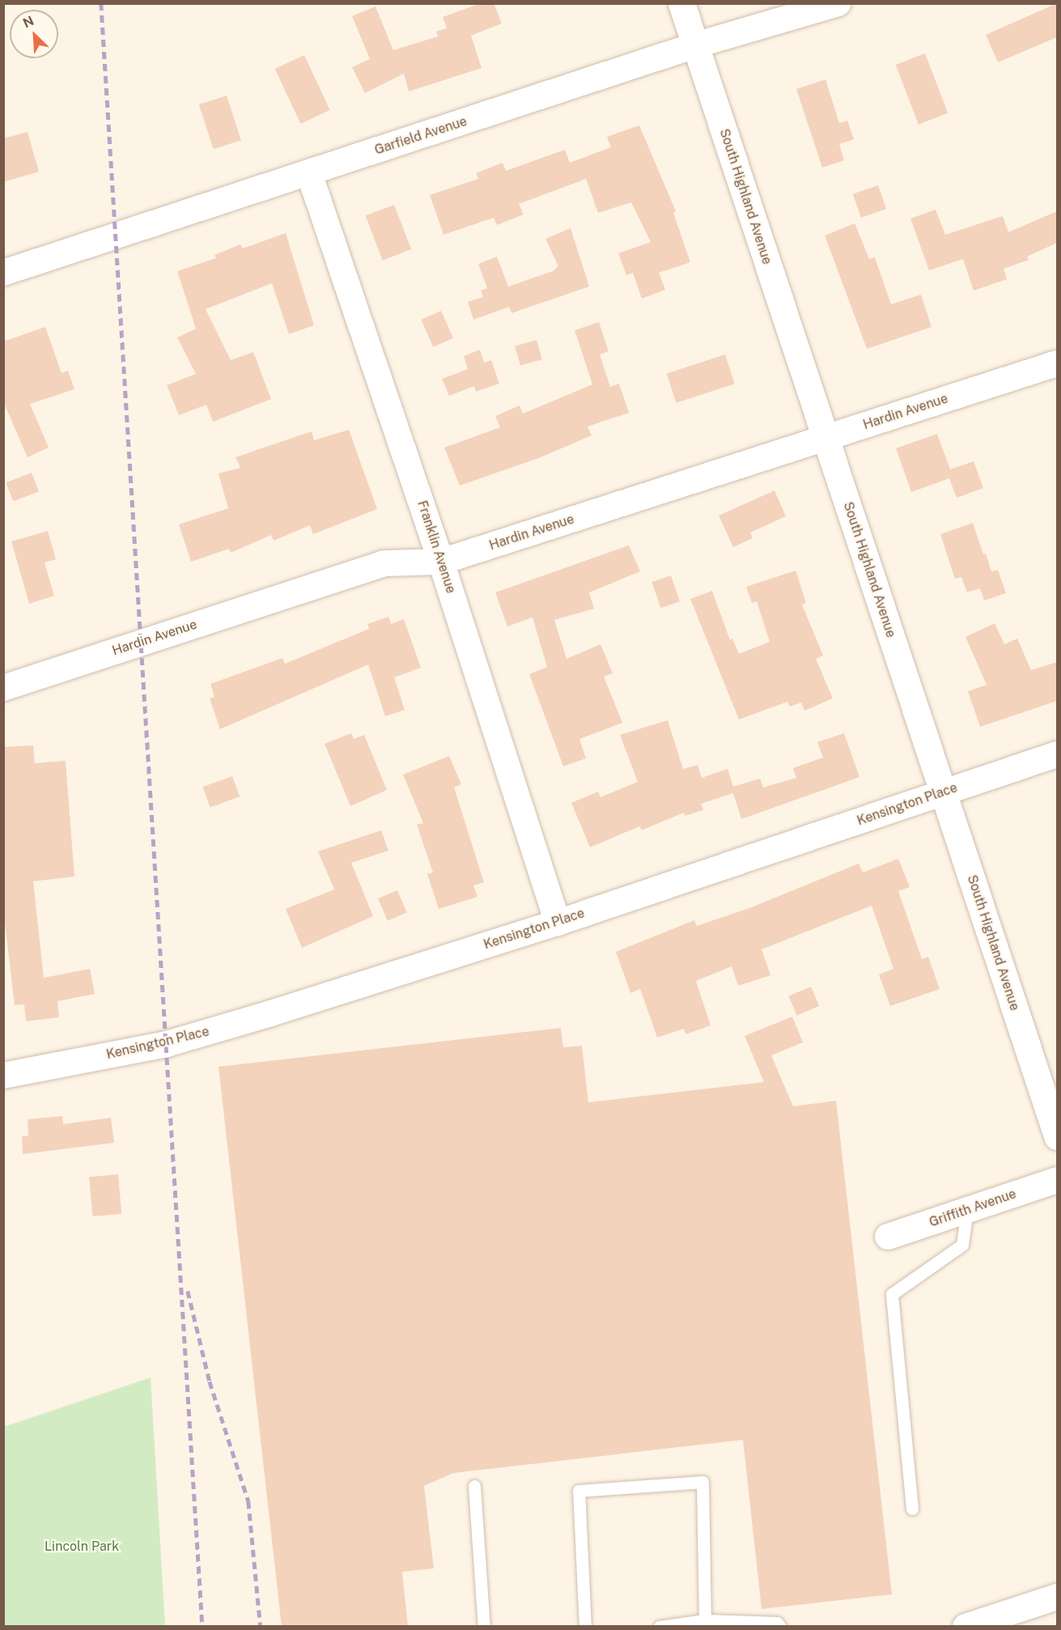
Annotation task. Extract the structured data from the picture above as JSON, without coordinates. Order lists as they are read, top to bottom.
{
  "streets": {
    "street": [
      "Garfield Avenue",
      "South Highland Avenue",
      "Hardin Avenue",
      "Franklin Avenue",
      "Kensington Place",
      "Griffith Avenue"
    ]
  },
  "crossings": [
    ["Garfield Avenue", "South Highland Avenue"],
    ["Garfield Avenue", "Franklin Avenue"],
    ["South Highland Avenue", "Hardin Avenue"],
    ["South Highland Avenue", "Kensington Place"],
    ["Hardin Avenue", "Franklin Avenue"],
    ["Franklin Avenue", "Kensington Place"]
  ],
  "parks": ["Lincoln Park"],
  "north": "top left"
}
